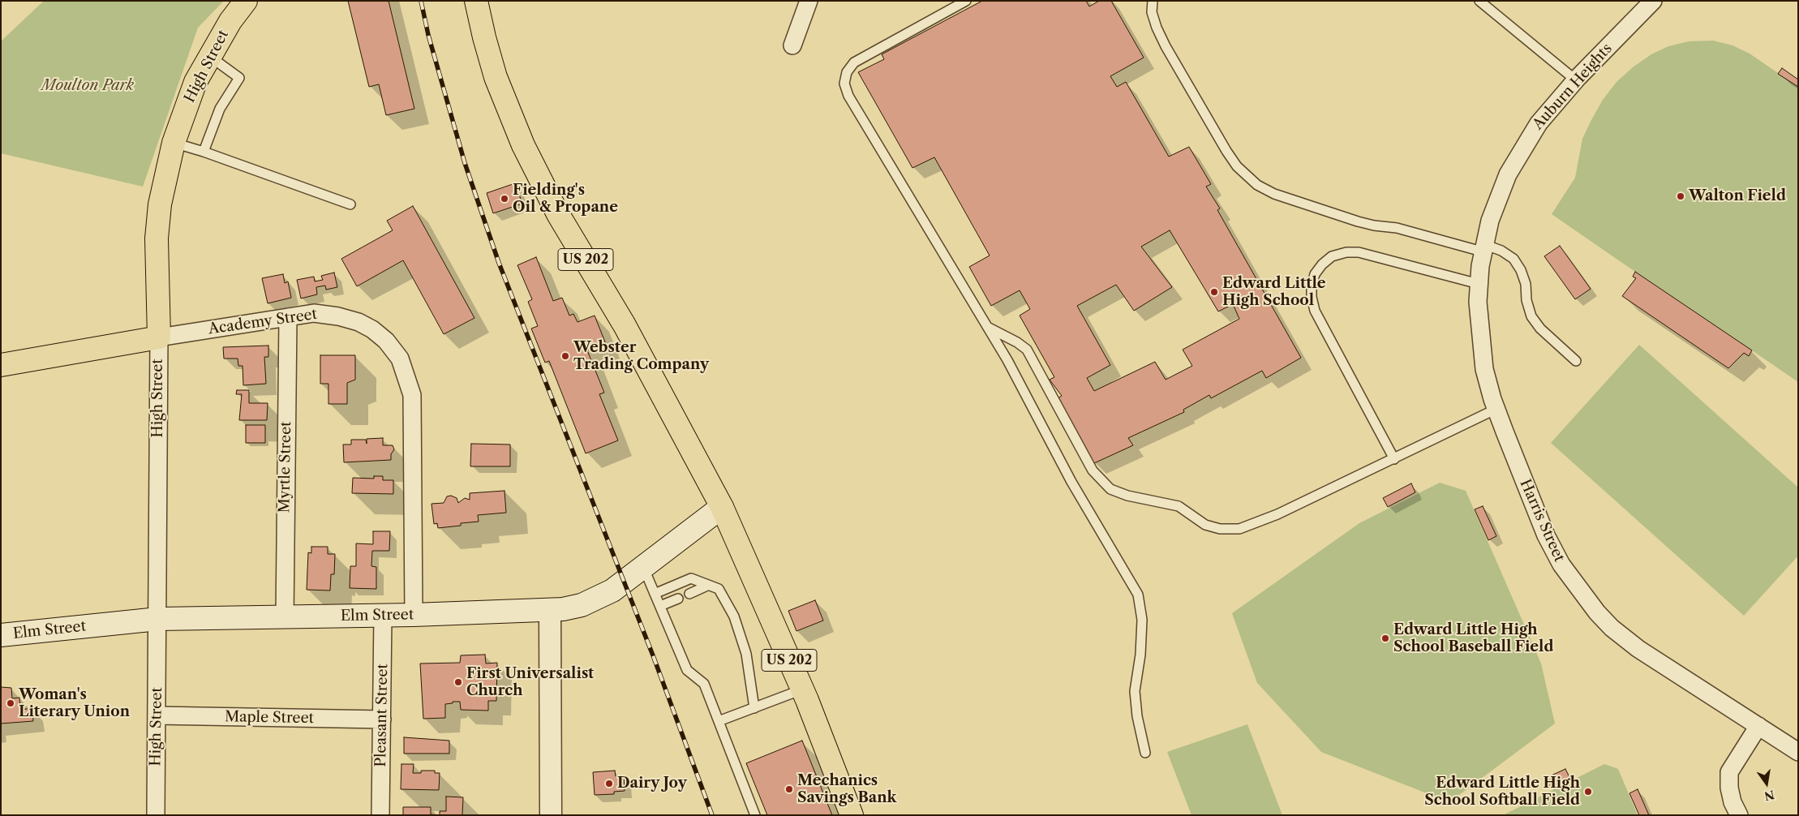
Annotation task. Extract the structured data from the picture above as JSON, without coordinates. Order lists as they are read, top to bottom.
{
  "streets": {
    "main road": [
      "High Street",
      "US 202",
      "Academy Street",
      "Elm Street"
    ],
    "street": [
      "Auburn Heights",
      "Myrtle Street",
      "Harris Street",
      "Pleasant Street",
      "Maple Street"
    ]
  },
  "crossings": [
    ["High Street", "Academy Street"],
    ["High Street", "Elm Street"],
    ["High Street", "Maple Street"],
    ["Auburn Heights", "Harris Street"],
    ["US 202", "Elm Street"],
    ["Academy Street", "Myrtle Street"],
    ["Academy Street", "Elm Street"],
    ["Myrtle Street", "Elm Street"],
    ["Elm Street", "Pleasant Street"],
    ["Pleasant Street", "Maple Street"]
  ],
  "parks": ["Moulton Park"],
  "places": [
    "Walton Field",
    "Fielding's Oil & Propane",
    "Edward Little High School",
    "Webster Trading Company",
    "Edward Little High School Baseball Field",
    "First Universalist Church",
    "Woman's Literary Union",
    "Dairy Joy",
    "Mechanics Savings Bank",
    "Edward Little High School Softball Field"
  ],
  "north": "bottom"
}
